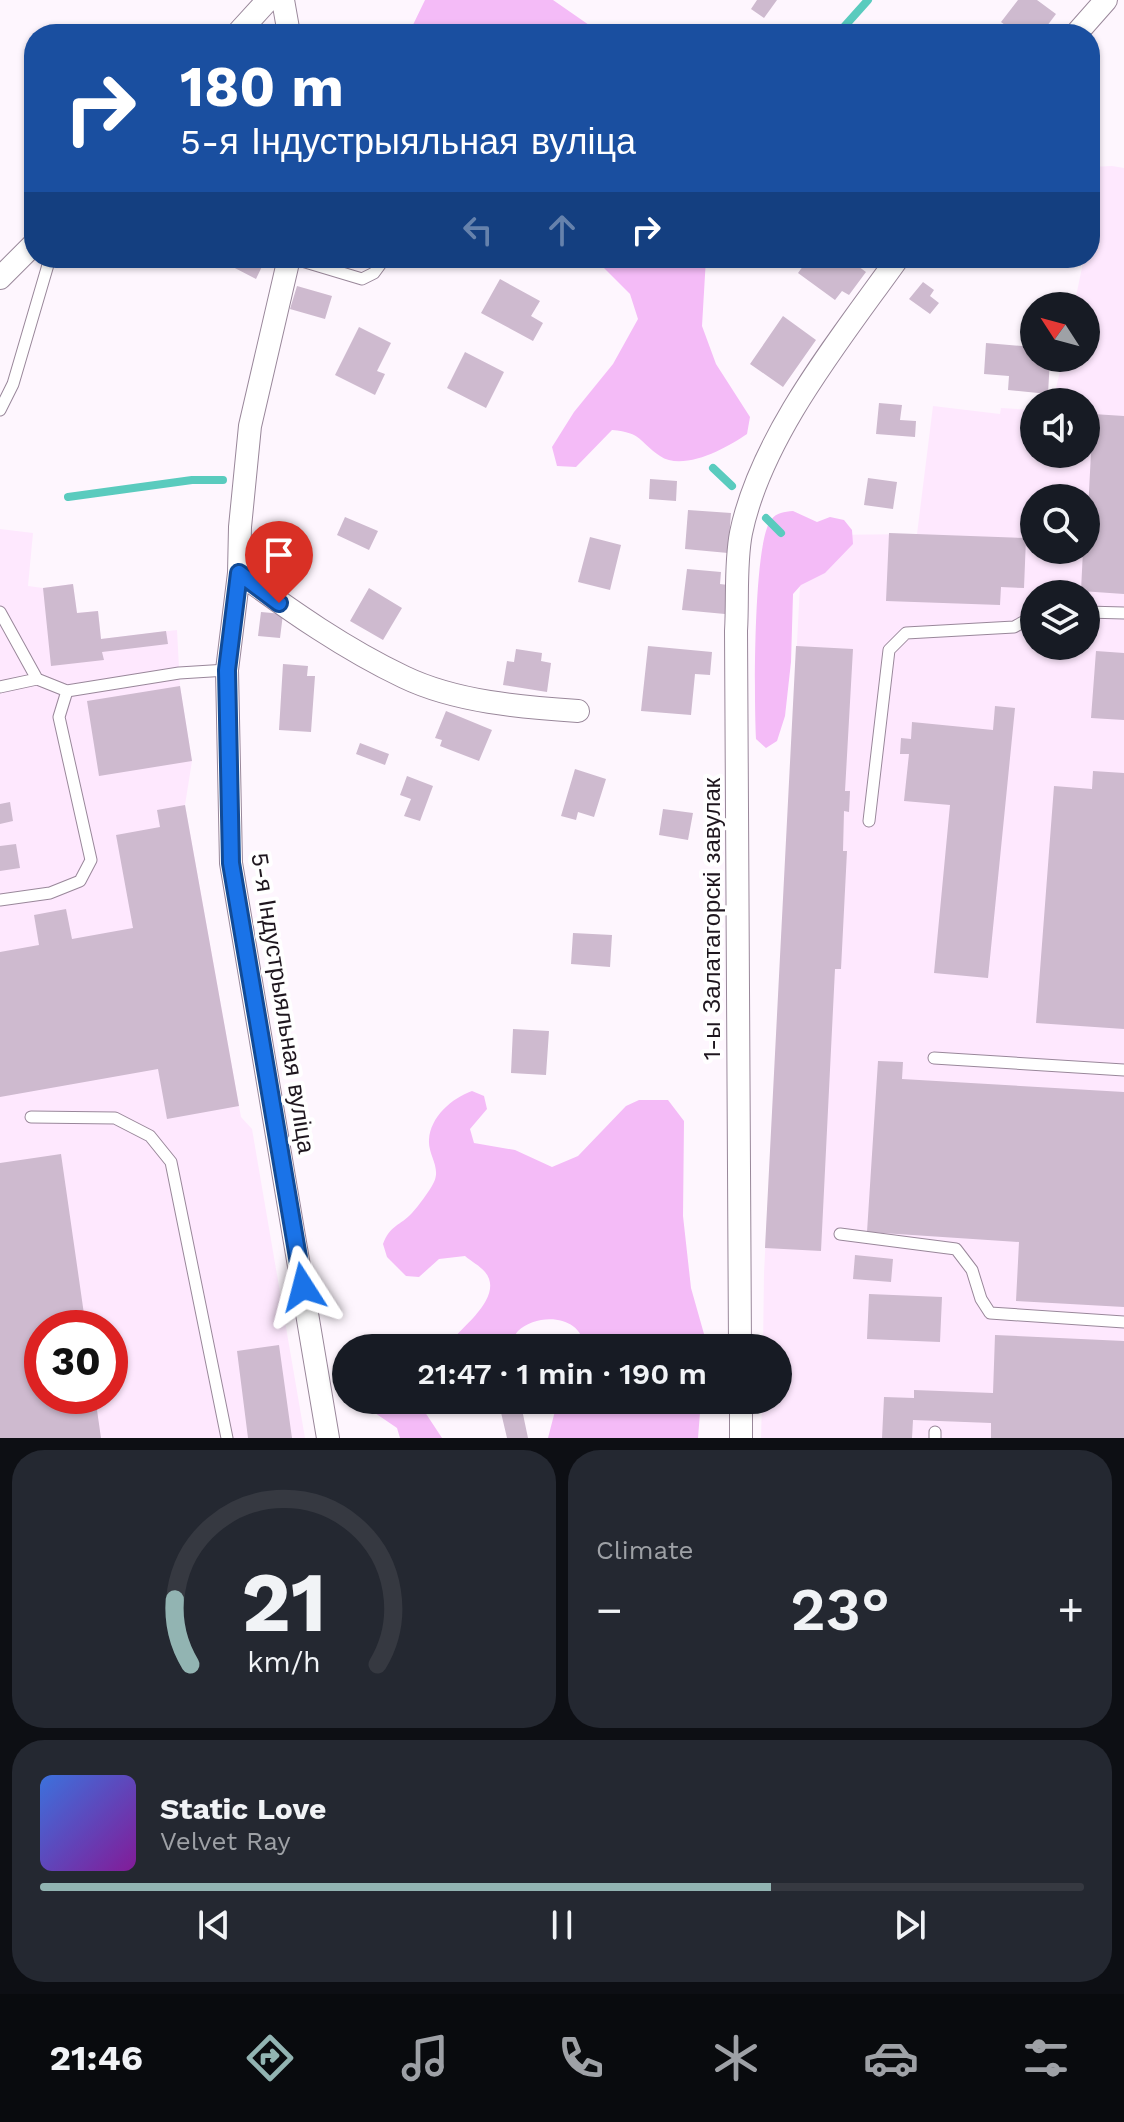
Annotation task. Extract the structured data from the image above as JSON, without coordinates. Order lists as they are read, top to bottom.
{
  "streets": {
    "street": ["1-ы Залатагорскі завулак", "5-я Індустрыяльная вуліца"]
  },
  "north": "top left",
  "page": {
    "turn": ["180 m", "5-я Індустрыяльная вуліца"],
    "limit": "30",
    "trip": "21:47 · 1 min · 190 m",
    "tile": "Climate",
    "heat": ["−", "23°", "+"],
    "song": ["Static Love", "Velvet Ray"],
    "tabs": "21:46",
    "gauge": ["21", "km/h"]
  }
}
